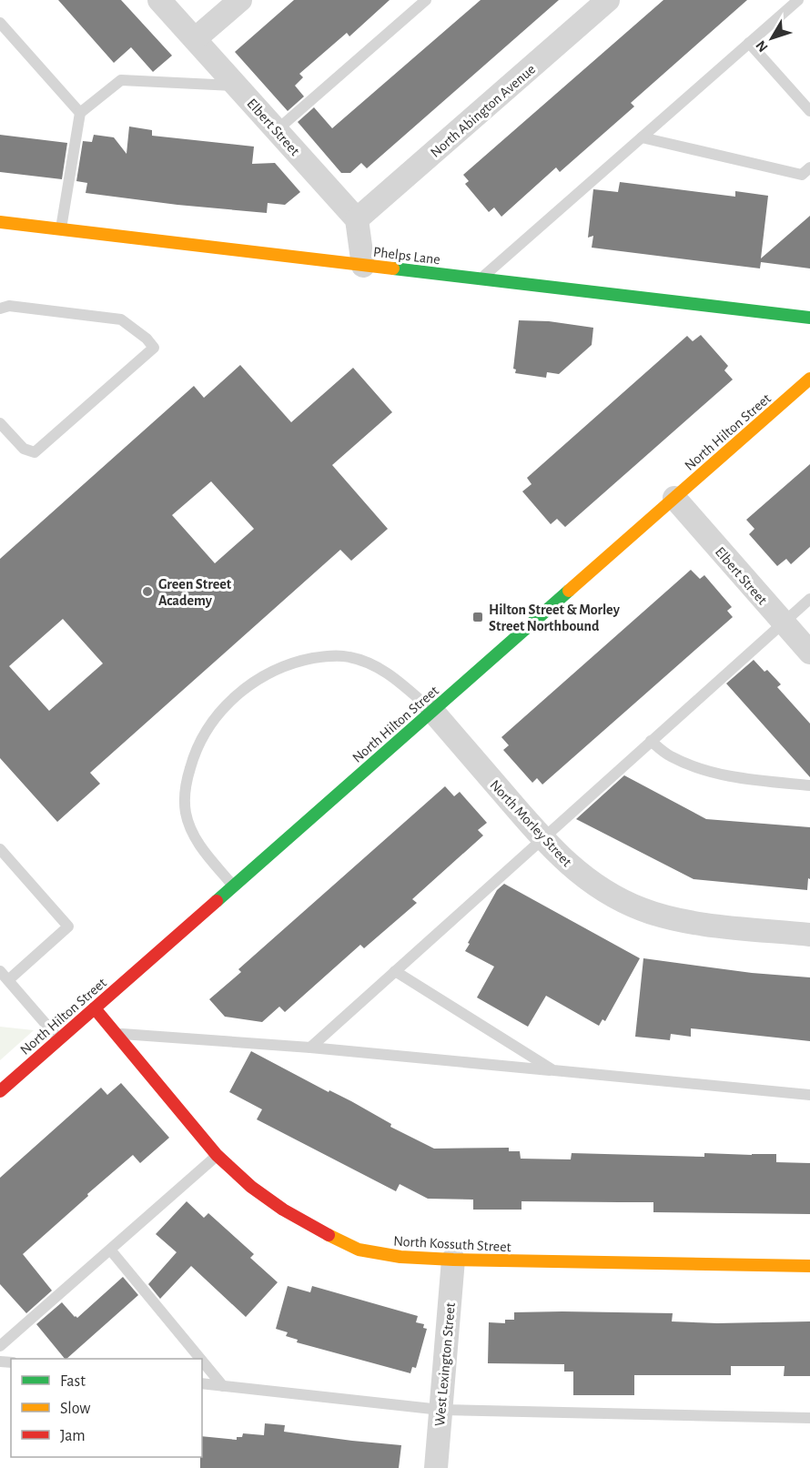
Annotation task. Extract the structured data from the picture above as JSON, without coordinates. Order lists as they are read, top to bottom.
{
  "streets": {
    "street": [
      "North Abington Avenue",
      "Elbert Street",
      "Phelps Lane",
      "North Hilton Street",
      "North Morley Street",
      "North Kossuth Street",
      "West Lexington Street"
    ]
  },
  "crossings": [
    ["North Abington Avenue", "Elbert Street"],
    ["Elbert Street", "North Hilton Street"],
    ["North Hilton Street", "North Morley Street"],
    ["North Hilton Street", "North Kossuth Street"],
    ["North Kossuth Street", "West Lexington Street"]
  ],
  "places": {
    "other": ["Green Street Academy"],
    "transit": ["Hilton Street & Morley Street Northbound"]
  },
  "legend": ["Fast", "Slow", "Jam"],
  "north": "bottom left"
}
